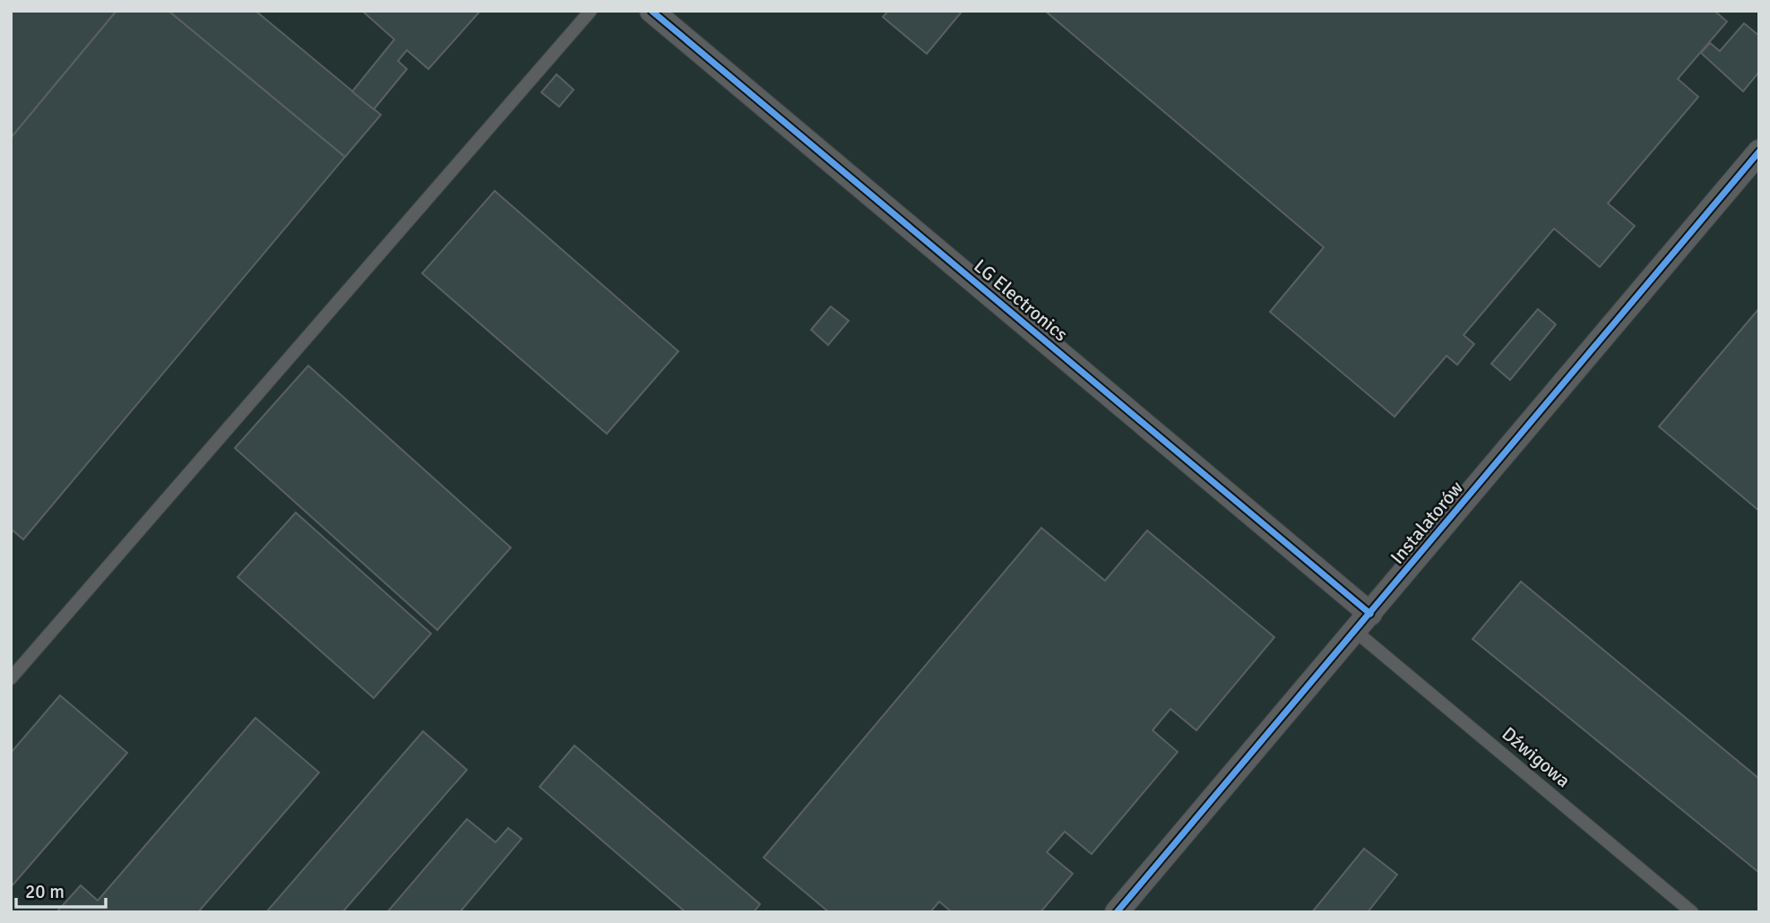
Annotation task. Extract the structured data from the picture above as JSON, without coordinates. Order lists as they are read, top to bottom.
{
  "streets": {
    "street": ["LG Electronics", "Instalatorów"],
    "lane": ["Dźwigowa"]
  },
  "crossings": [
    ["LG Electronics", "Instalatorów"],
    ["LG Electronics", "Dźwigowa"],
    ["Instalatorów", "Dźwigowa"]
  ],
  "scale_bar": "20 m"
}
